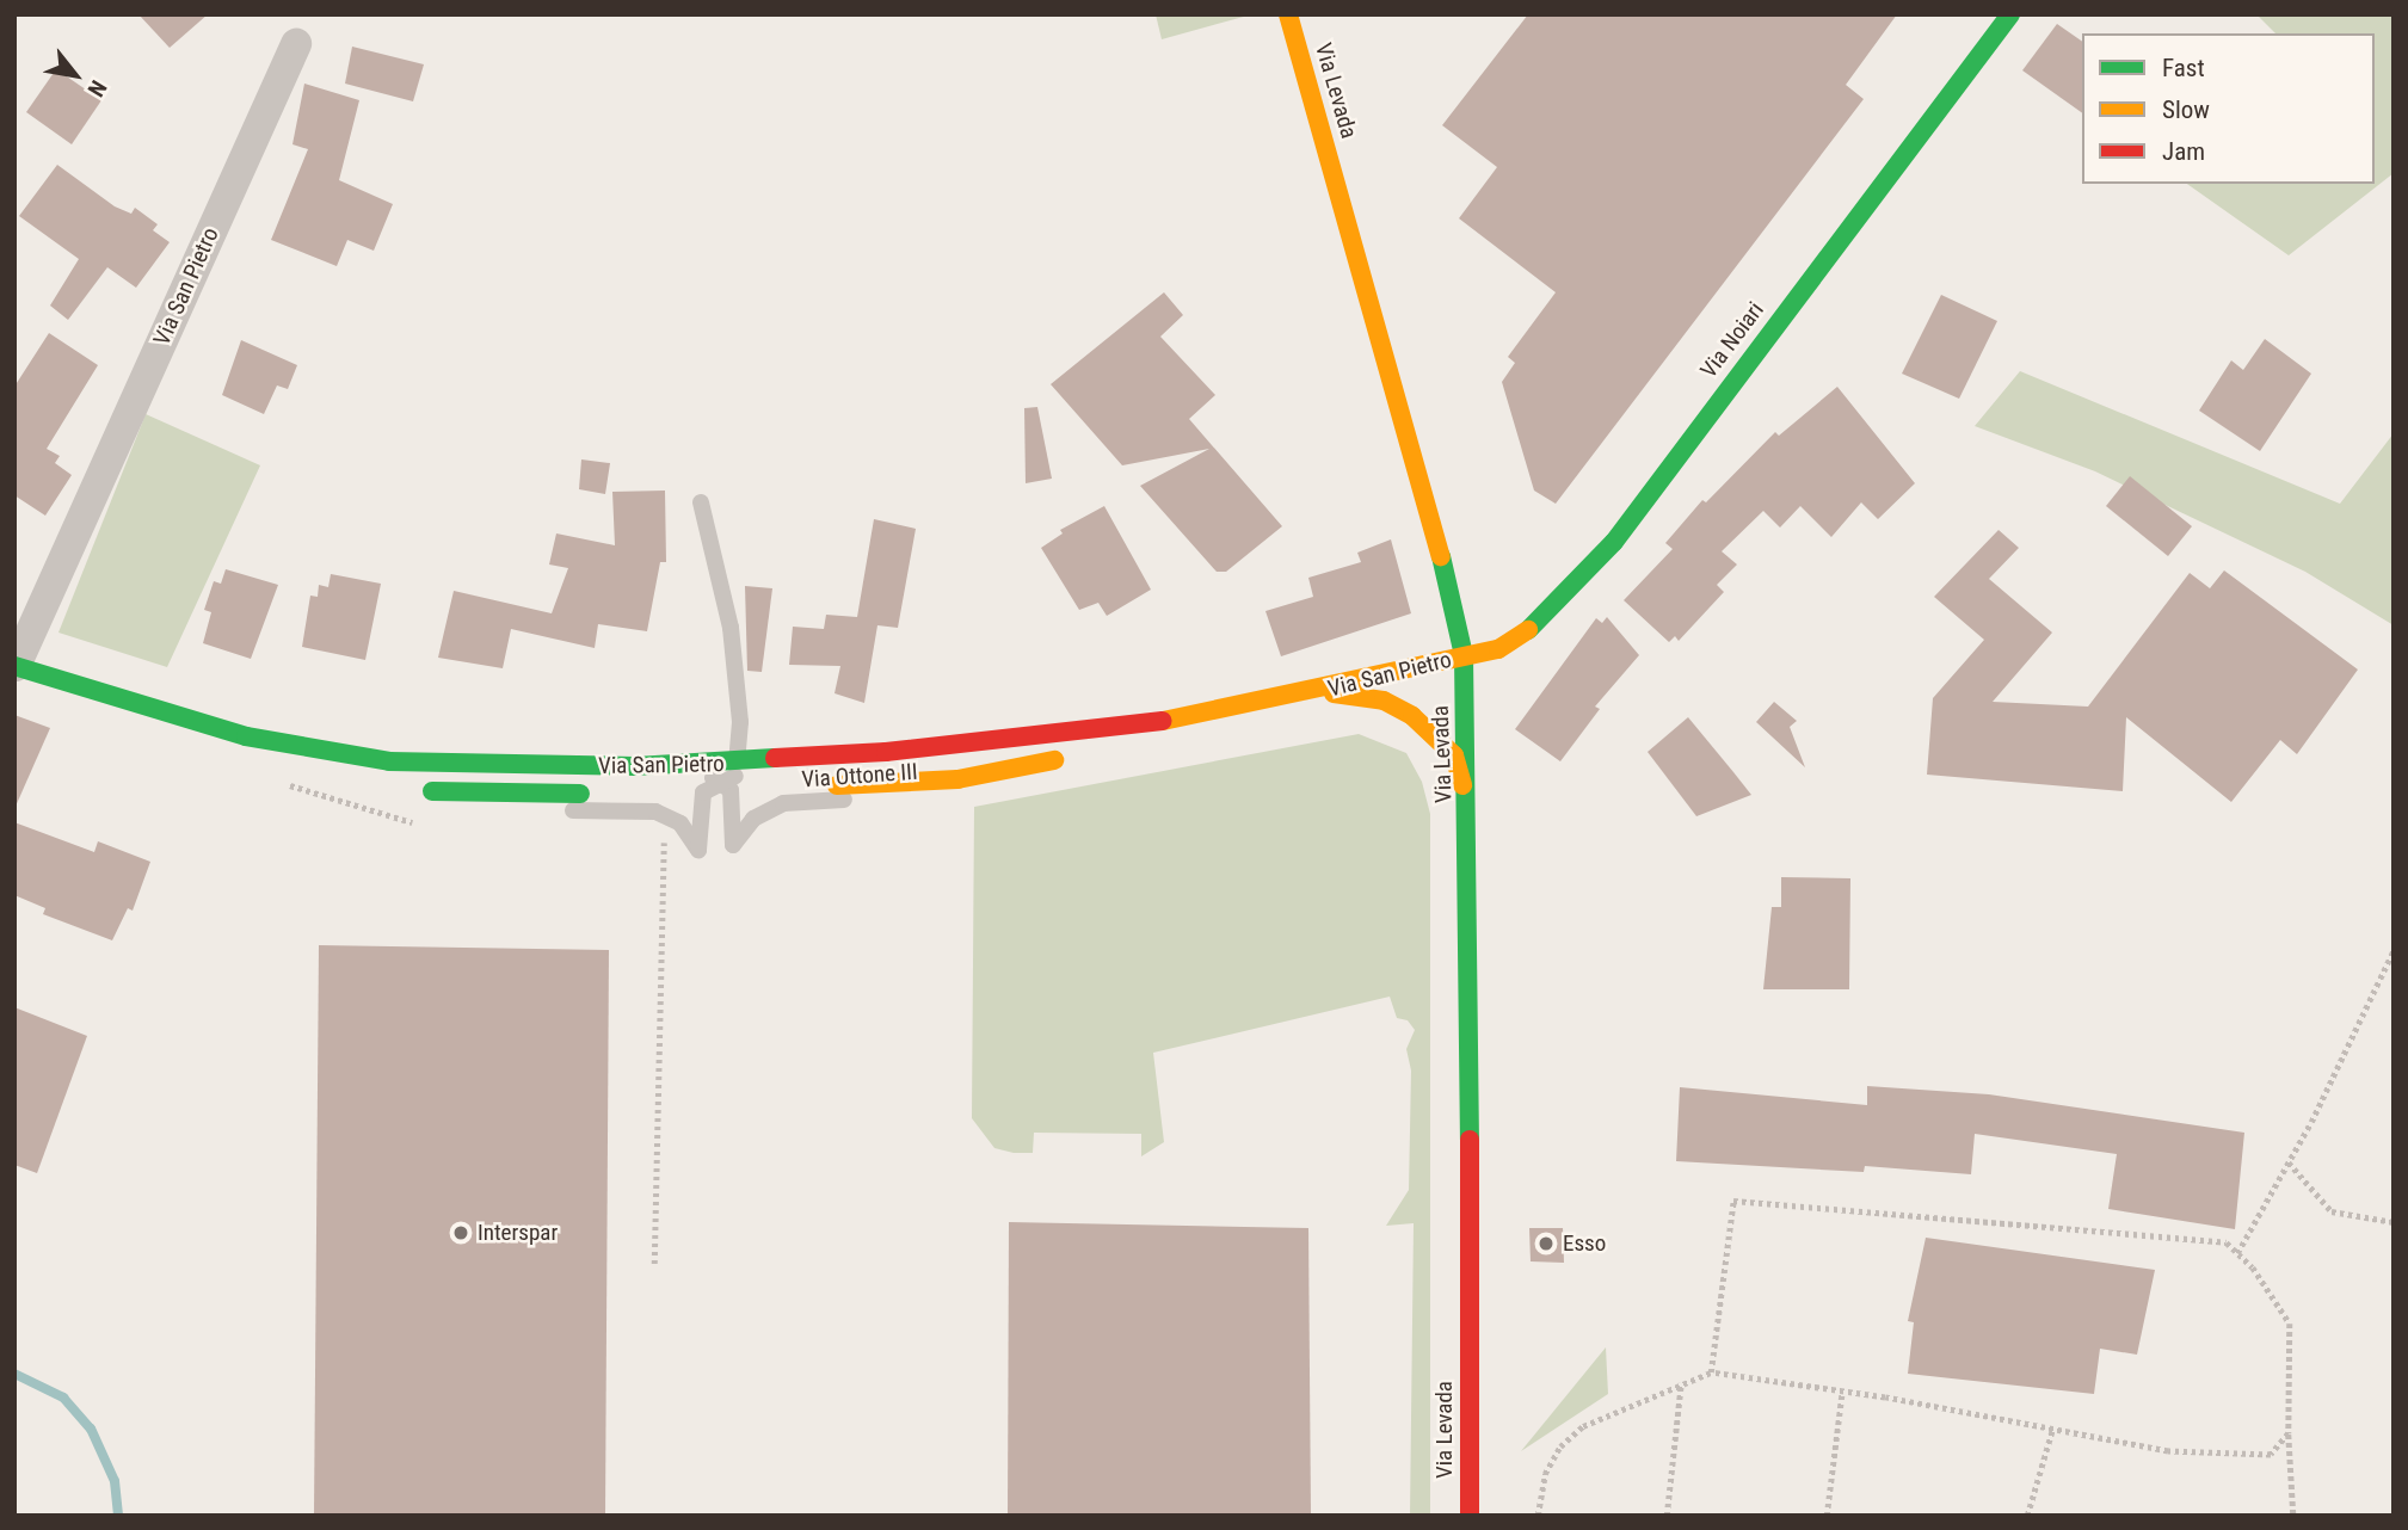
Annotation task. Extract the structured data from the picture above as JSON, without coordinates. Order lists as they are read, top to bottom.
{
  "streets": {
    "street": ["Via Levada", "Via San Pietro", "Via Noiari"],
    "lane": ["Via Ottone III"]
  },
  "crossings": [
    ["Via Levada", "Via San Pietro"],
    ["Via Levada", "Via Noiari"],
    ["Via San Pietro", "Via Noiari"]
  ],
  "places": ["Interspar", "Esso"],
  "legend": ["Fast", "Slow", "Jam"],
  "north": "bottom right"
}
